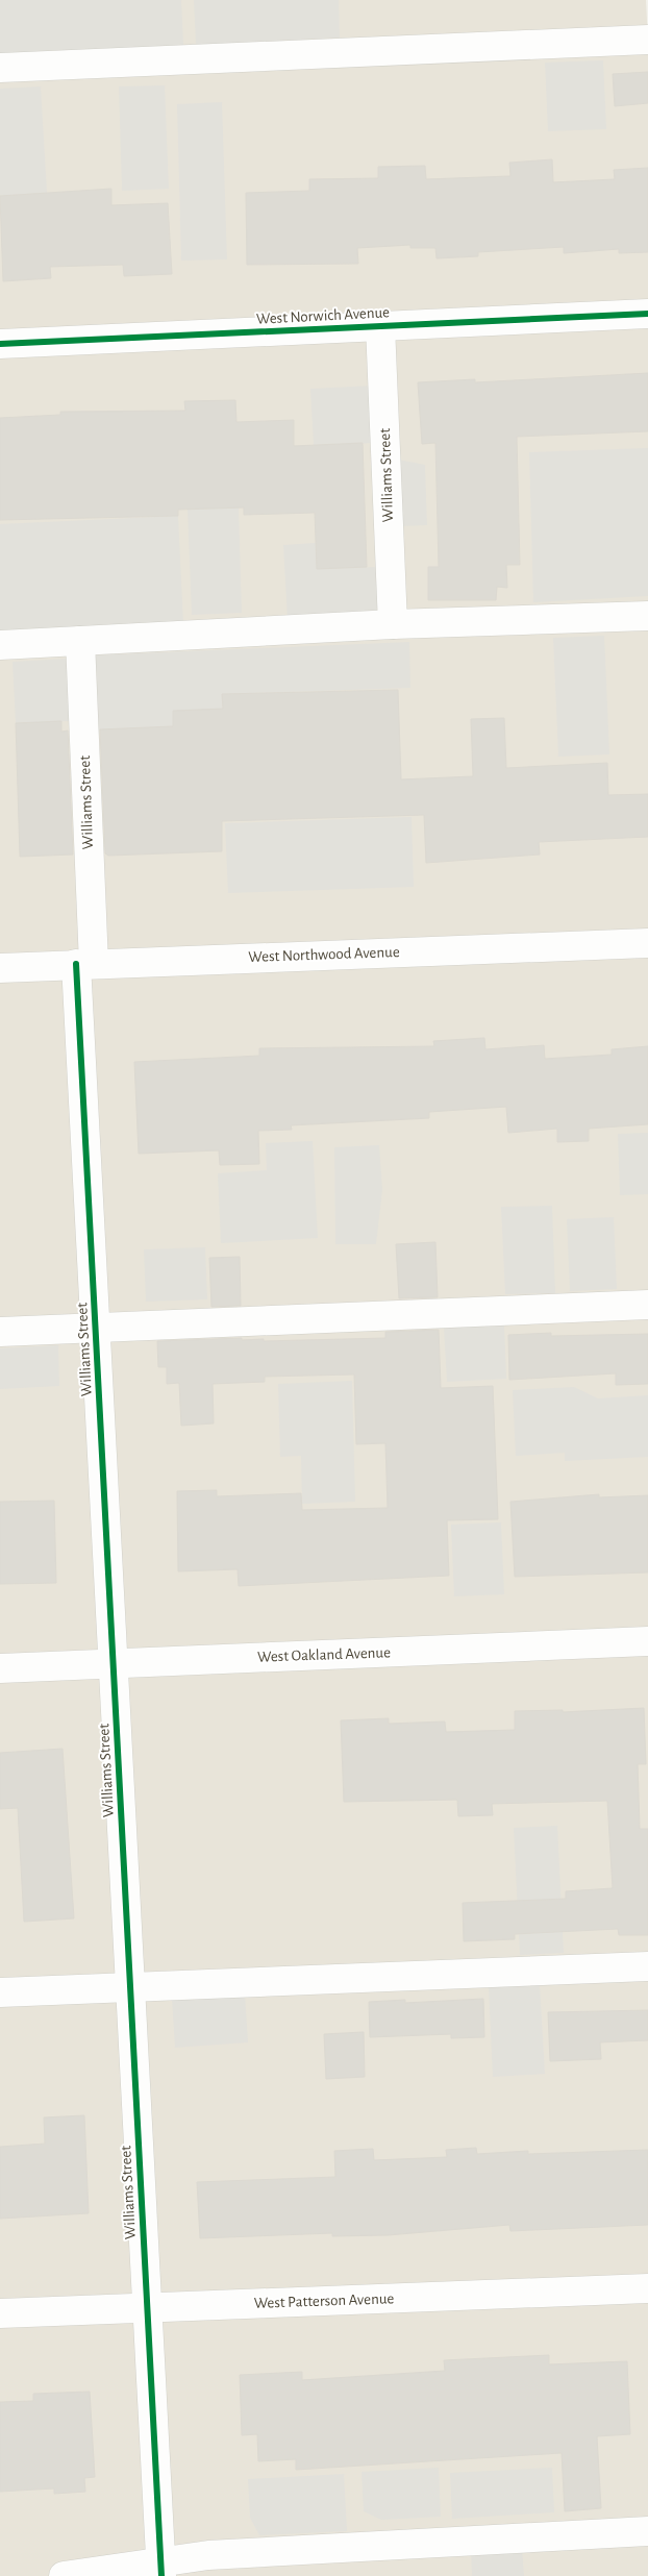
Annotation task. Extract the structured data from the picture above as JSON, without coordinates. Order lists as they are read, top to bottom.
{
  "streets": {
    "street": [
      "West Norwich Avenue",
      "Williams Street",
      "West Northwood Avenue",
      "West Oakland Avenue",
      "West Patterson Avenue"
    ]
  },
  "crossings": [
    ["West Norwich Avenue", "Williams Street"],
    ["Williams Street", "West Northwood Avenue"],
    ["Williams Street", "West Oakland Avenue"],
    ["Williams Street", "West Patterson Avenue"]
  ]
}
